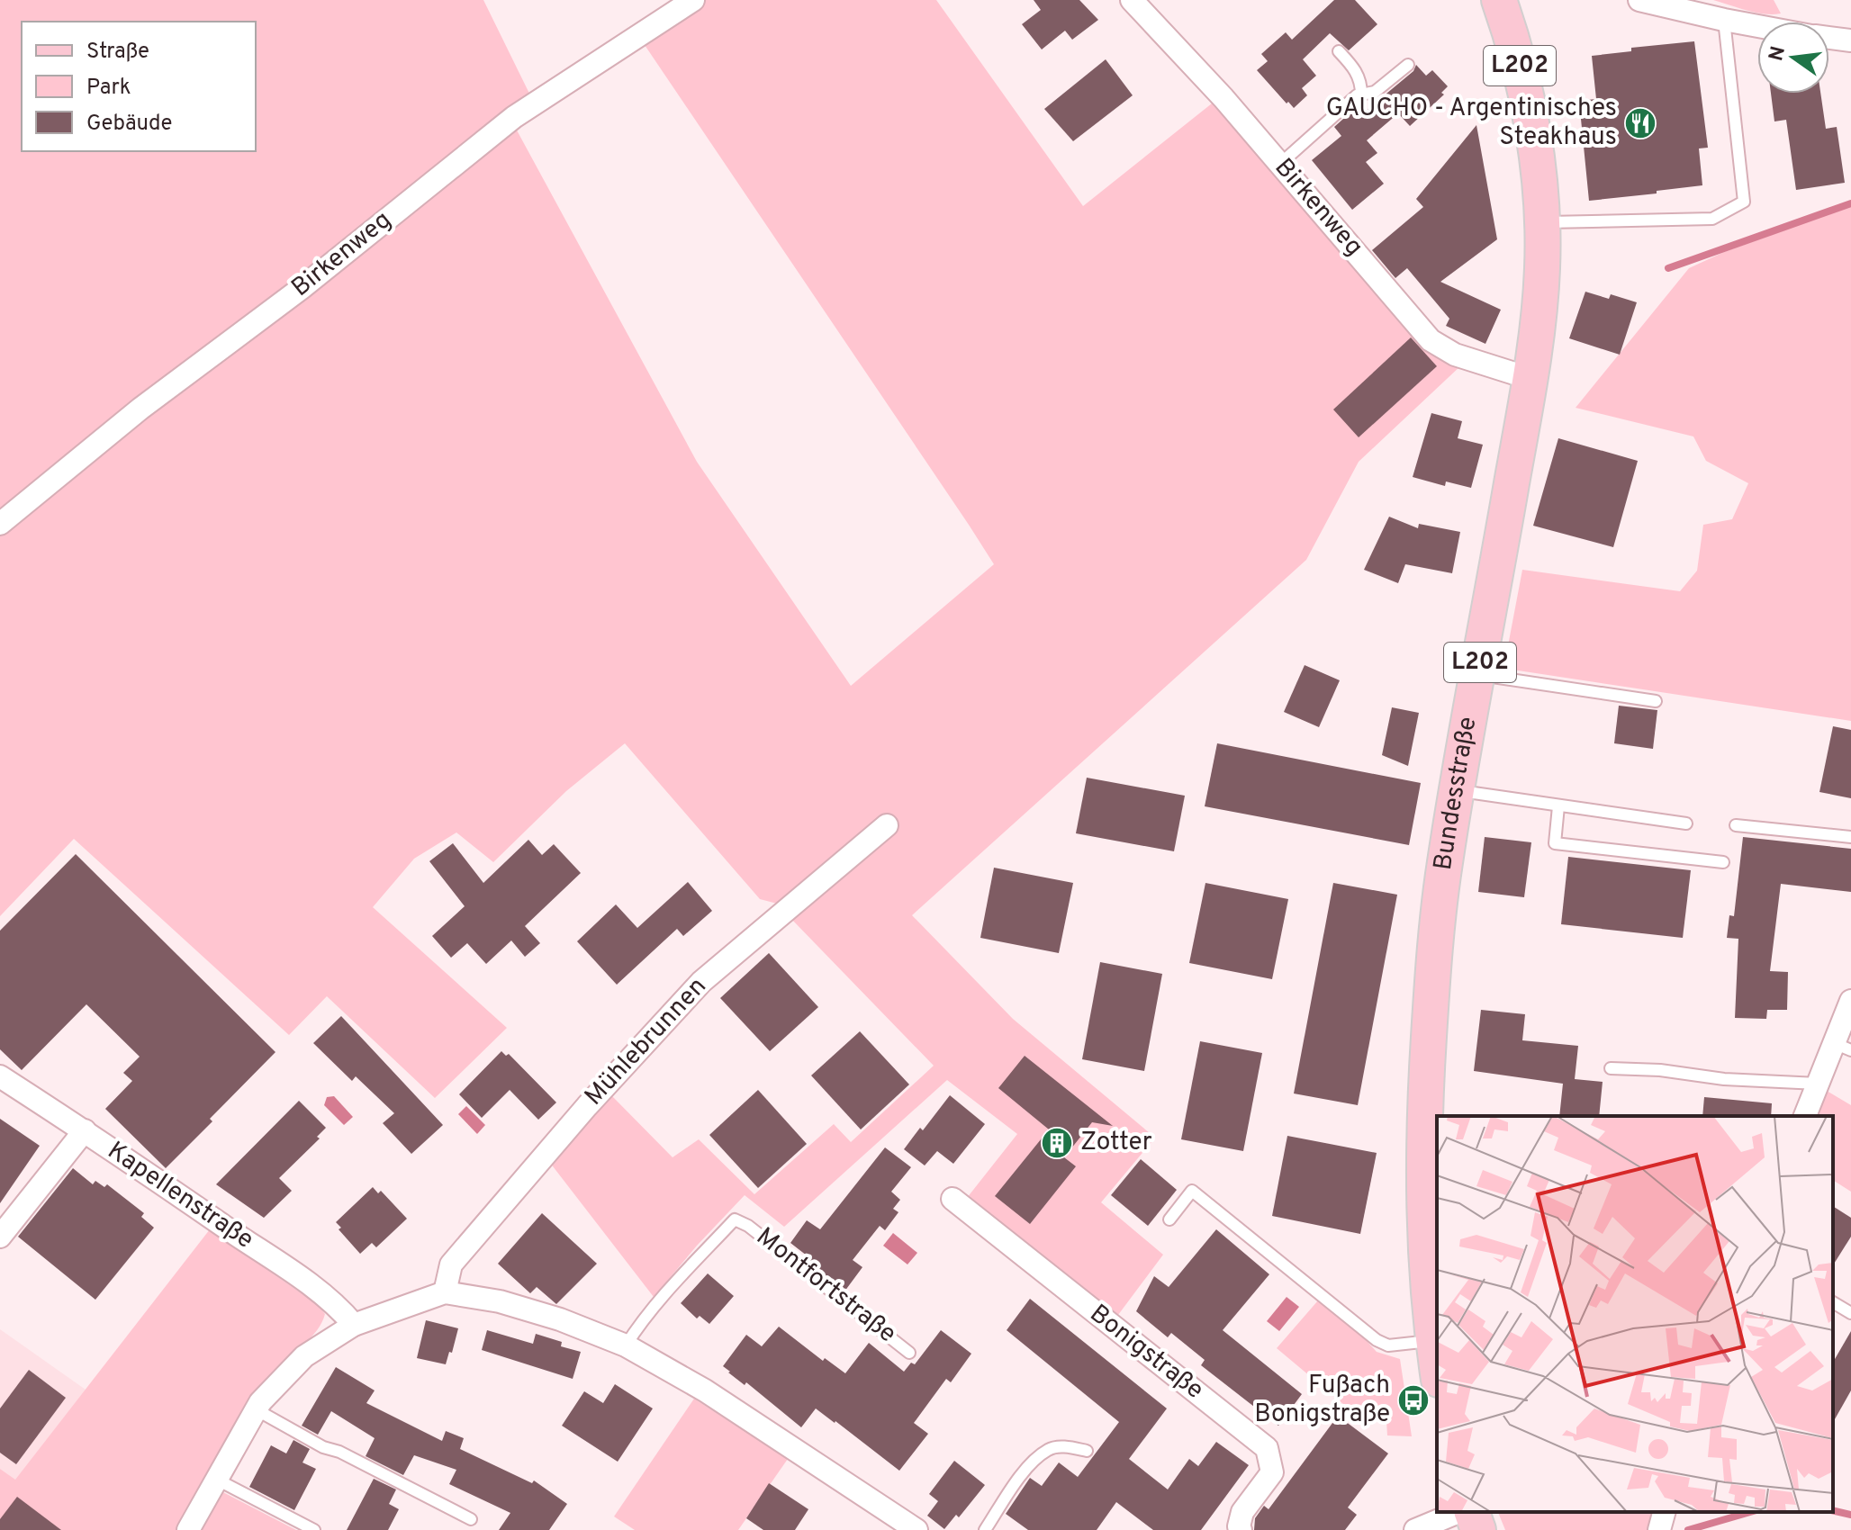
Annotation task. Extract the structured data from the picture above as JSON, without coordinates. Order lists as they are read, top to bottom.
{
  "streets": {
    "main road": ["L202", "Bundesstraße"],
    "street": [
      "Birkenweg",
      "Mühlebrunnen",
      "Kapellenstraße",
      "Bonigstraße"
    ],
    "lane": ["Montfortstraße"]
  },
  "crossings": [
    ["Birkenweg", "Bundesstraße"]
  ],
  "places": {
    "restaurant": ["GAUCHO - Argentinisches Steakhaus"],
    "building": ["Zotter"],
    "bus stop": ["Fußach Bonigstraße"]
  },
  "legend": ["Straße", "Park", "Gebäude"],
  "north": "left"
}
